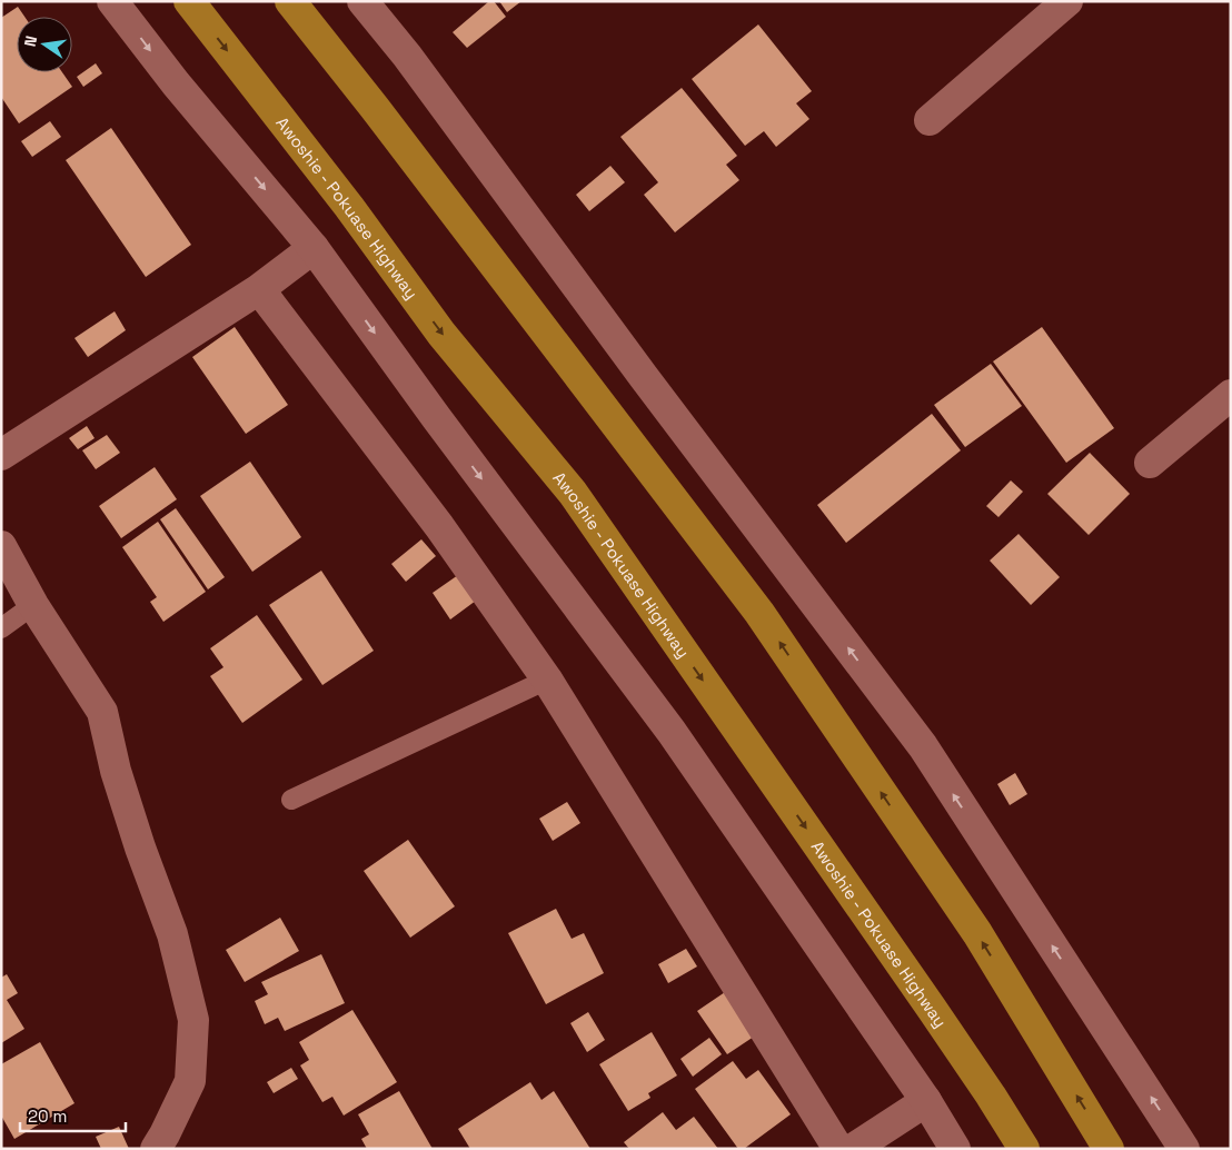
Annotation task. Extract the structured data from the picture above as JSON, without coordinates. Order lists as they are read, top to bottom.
{
  "streets": {
    "main road": ["Awoshie - Pokuase Highway"]
  },
  "scale_bar": "20 m",
  "north": "left"
}
